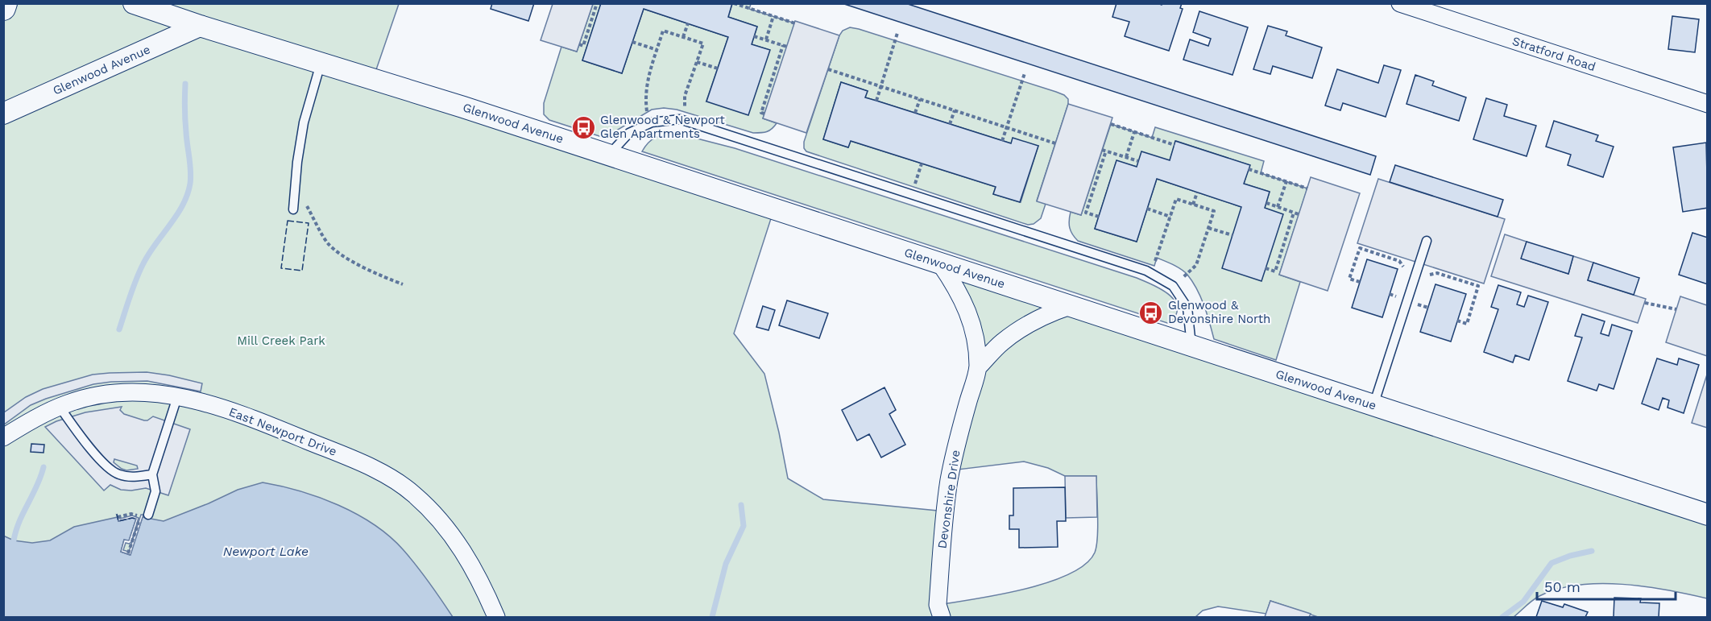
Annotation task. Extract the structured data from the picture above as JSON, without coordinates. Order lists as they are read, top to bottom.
{
  "streets": {
    "street": [
      "Stratford Road",
      "Glenwood Avenue",
      "East Newport Drive",
      "Devonshire Drive"
    ]
  },
  "crossings": [
    ["Glenwood Avenue", "Devonshire Drive"]
  ],
  "water": ["Newport Lake"],
  "parks": ["Mill Creek Park"],
  "places": {
    "bus stop": ["Glenwood & Newport Glen Apartments", "Glenwood & Devonshire North"]
  },
  "scale_bar": "50 m"
}
